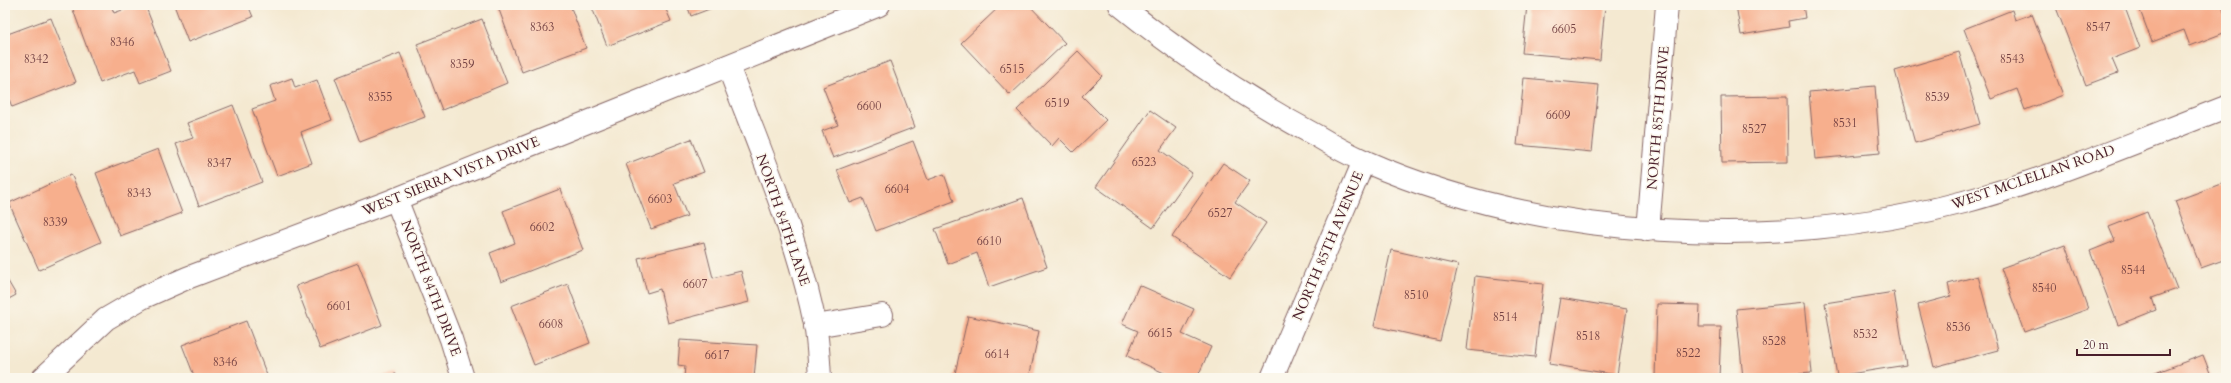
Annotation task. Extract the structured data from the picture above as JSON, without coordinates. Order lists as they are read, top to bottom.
{
  "streets": {
    "street": [
      "NORTH 85TH DRIVE",
      "WEST SIERRA VISTA DRIVE",
      "WEST MCLELLAN ROAD",
      "NORTH 84TH LANE",
      "NORTH 85TH AVENUE",
      "NORTH 84TH DRIVE"
    ]
  },
  "crossings": [
    ["NORTH 85TH DRIVE", "WEST MCLELLAN ROAD"],
    ["WEST SIERRA VISTA DRIVE", "NORTH 84TH LANE"],
    ["WEST SIERRA VISTA DRIVE", "NORTH 84TH DRIVE"],
    ["WEST MCLELLAN ROAD", "NORTH 85TH AVENUE"]
  ],
  "house_numbers": [
    "8363",
    "8547",
    "6605",
    "8346",
    "8342",
    "8543",
    "8359",
    "6515",
    "8355",
    "8539",
    "6519",
    "6600",
    "6609",
    "8531",
    "8527",
    "6523",
    "8347",
    "6604",
    "8343",
    "6603",
    "6527",
    "8339",
    "6602",
    "6610",
    "8544",
    "6607",
    "8540",
    "8510",
    "6601",
    "8514",
    "6608",
    "8536",
    "6615",
    "8532",
    "8518",
    "8528",
    "8522",
    "6614",
    "6617",
    "8346"
  ],
  "scale_bar": "20 m"
}
